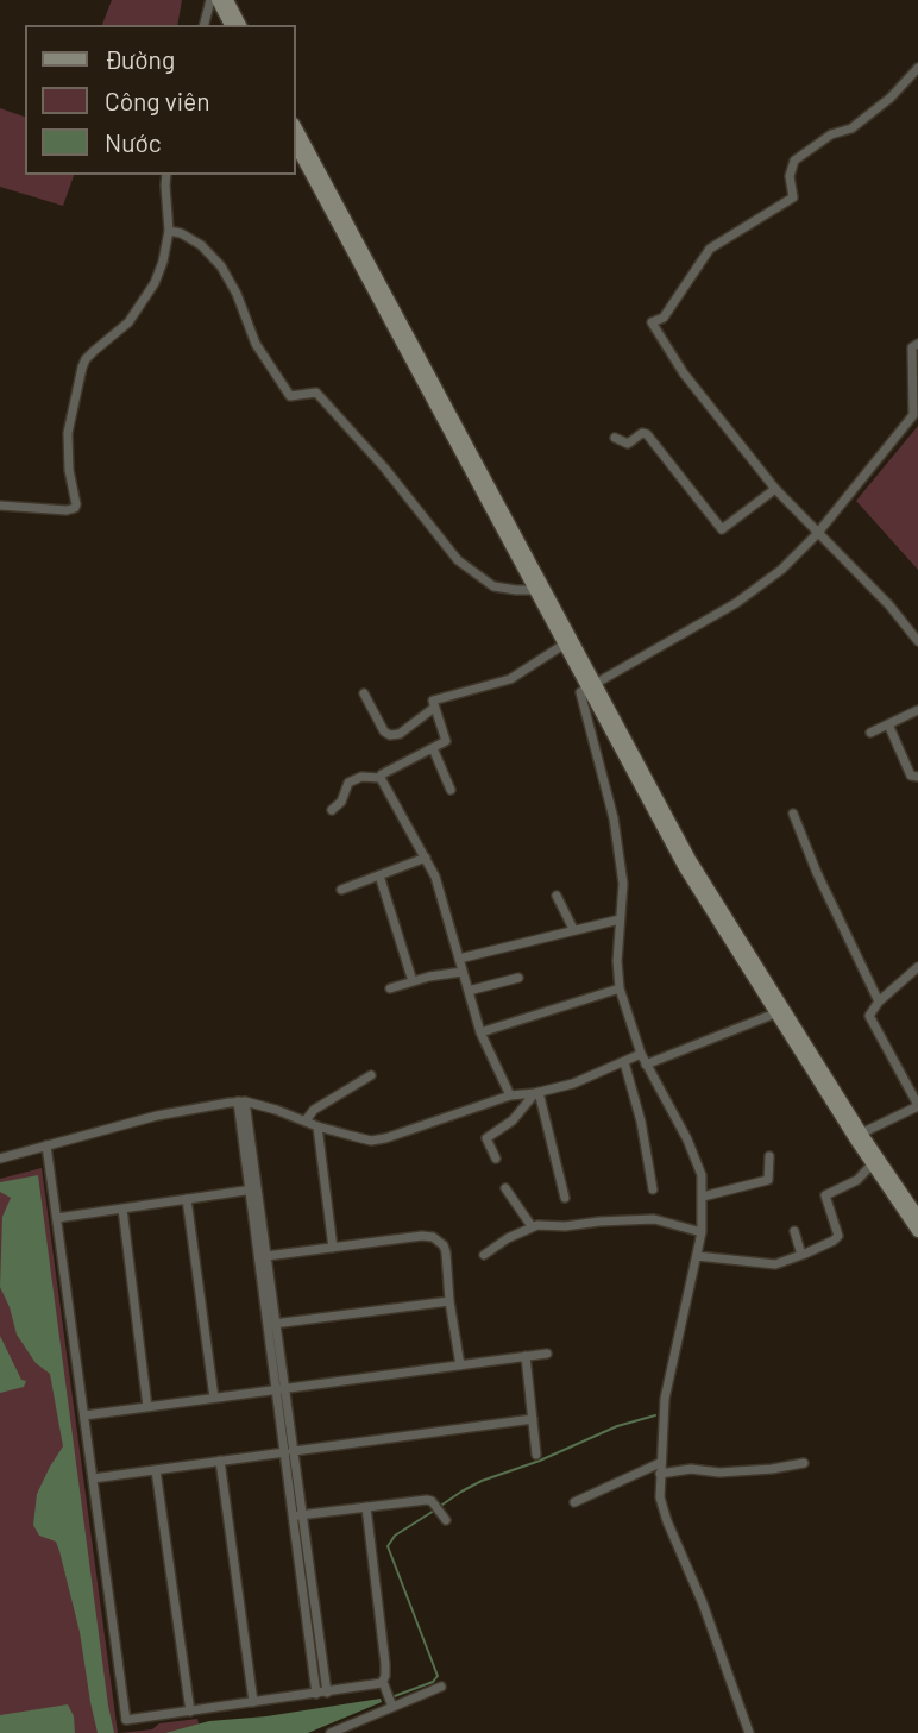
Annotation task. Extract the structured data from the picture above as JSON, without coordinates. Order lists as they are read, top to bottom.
{
  "legend": ["Đường", "Công viên", "Nước"]
}
